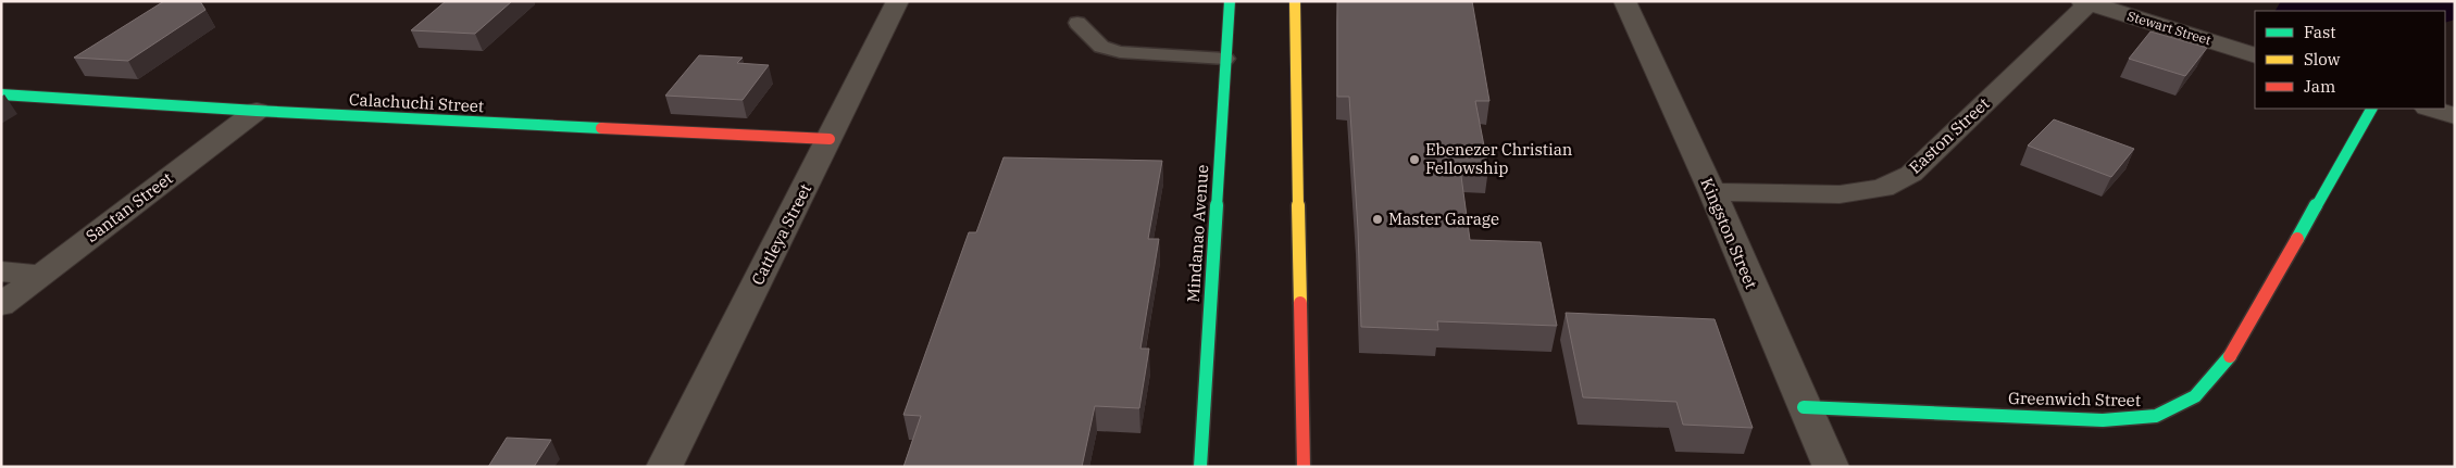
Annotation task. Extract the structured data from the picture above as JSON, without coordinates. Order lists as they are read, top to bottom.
{
  "streets": {
    "street": [
      "Stewart Street",
      "Calachuchi Street",
      "Easton Street",
      "Santan Street",
      "Mindanao Avenue",
      "Kingston Street",
      "Cattleya Street",
      "Greenwich Street"
    ]
  },
  "crossings": [
    ["Stewart Street", "Easton Street"],
    ["Calachuchi Street", "Santan Street"],
    ["Calachuchi Street", "Cattleya Street"],
    ["Easton Street", "Kingston Street"],
    ["Kingston Street", "Greenwich Street"]
  ],
  "places": ["Ebenezer Christian Fellowship", "Master Garage"],
  "legend": ["Fast", "Slow", "Jam"]
}
